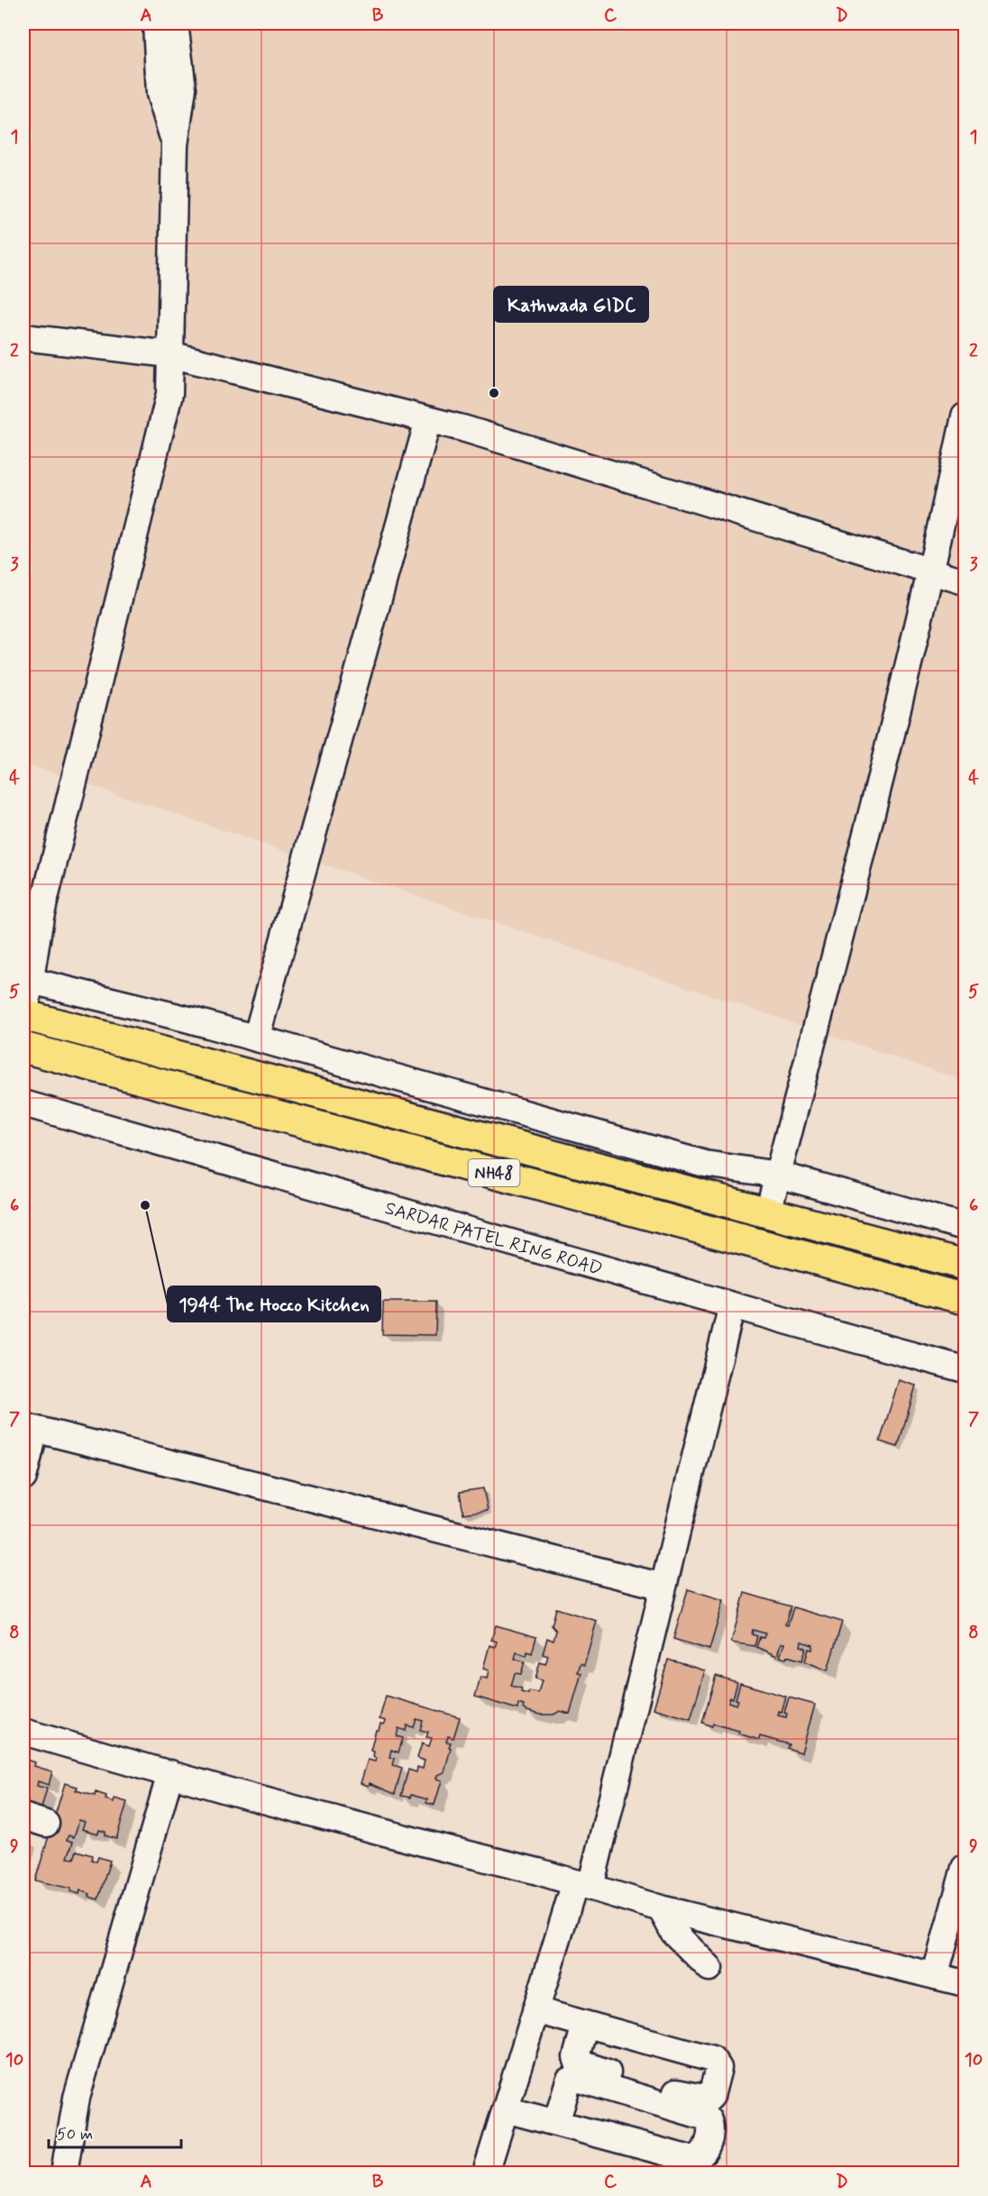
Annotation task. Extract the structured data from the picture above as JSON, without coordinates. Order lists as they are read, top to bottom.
{
  "streets": {
    "highway": ["NH48"],
    "street": ["SARDAR PATEL RING ROAD"]
  },
  "places": ["Kathwada GIDC", "1944 The Hocco Kitchen"],
  "scale_bar": "50 m",
  "grid": {
    "columns": [
      "A",
      "B",
      "C",
      "D"
    ],
    "rows": [
      "1",
      "2",
      "3",
      "4",
      "5",
      "6",
      "7",
      "8",
      "9",
      "10"
    ]
  }
}
